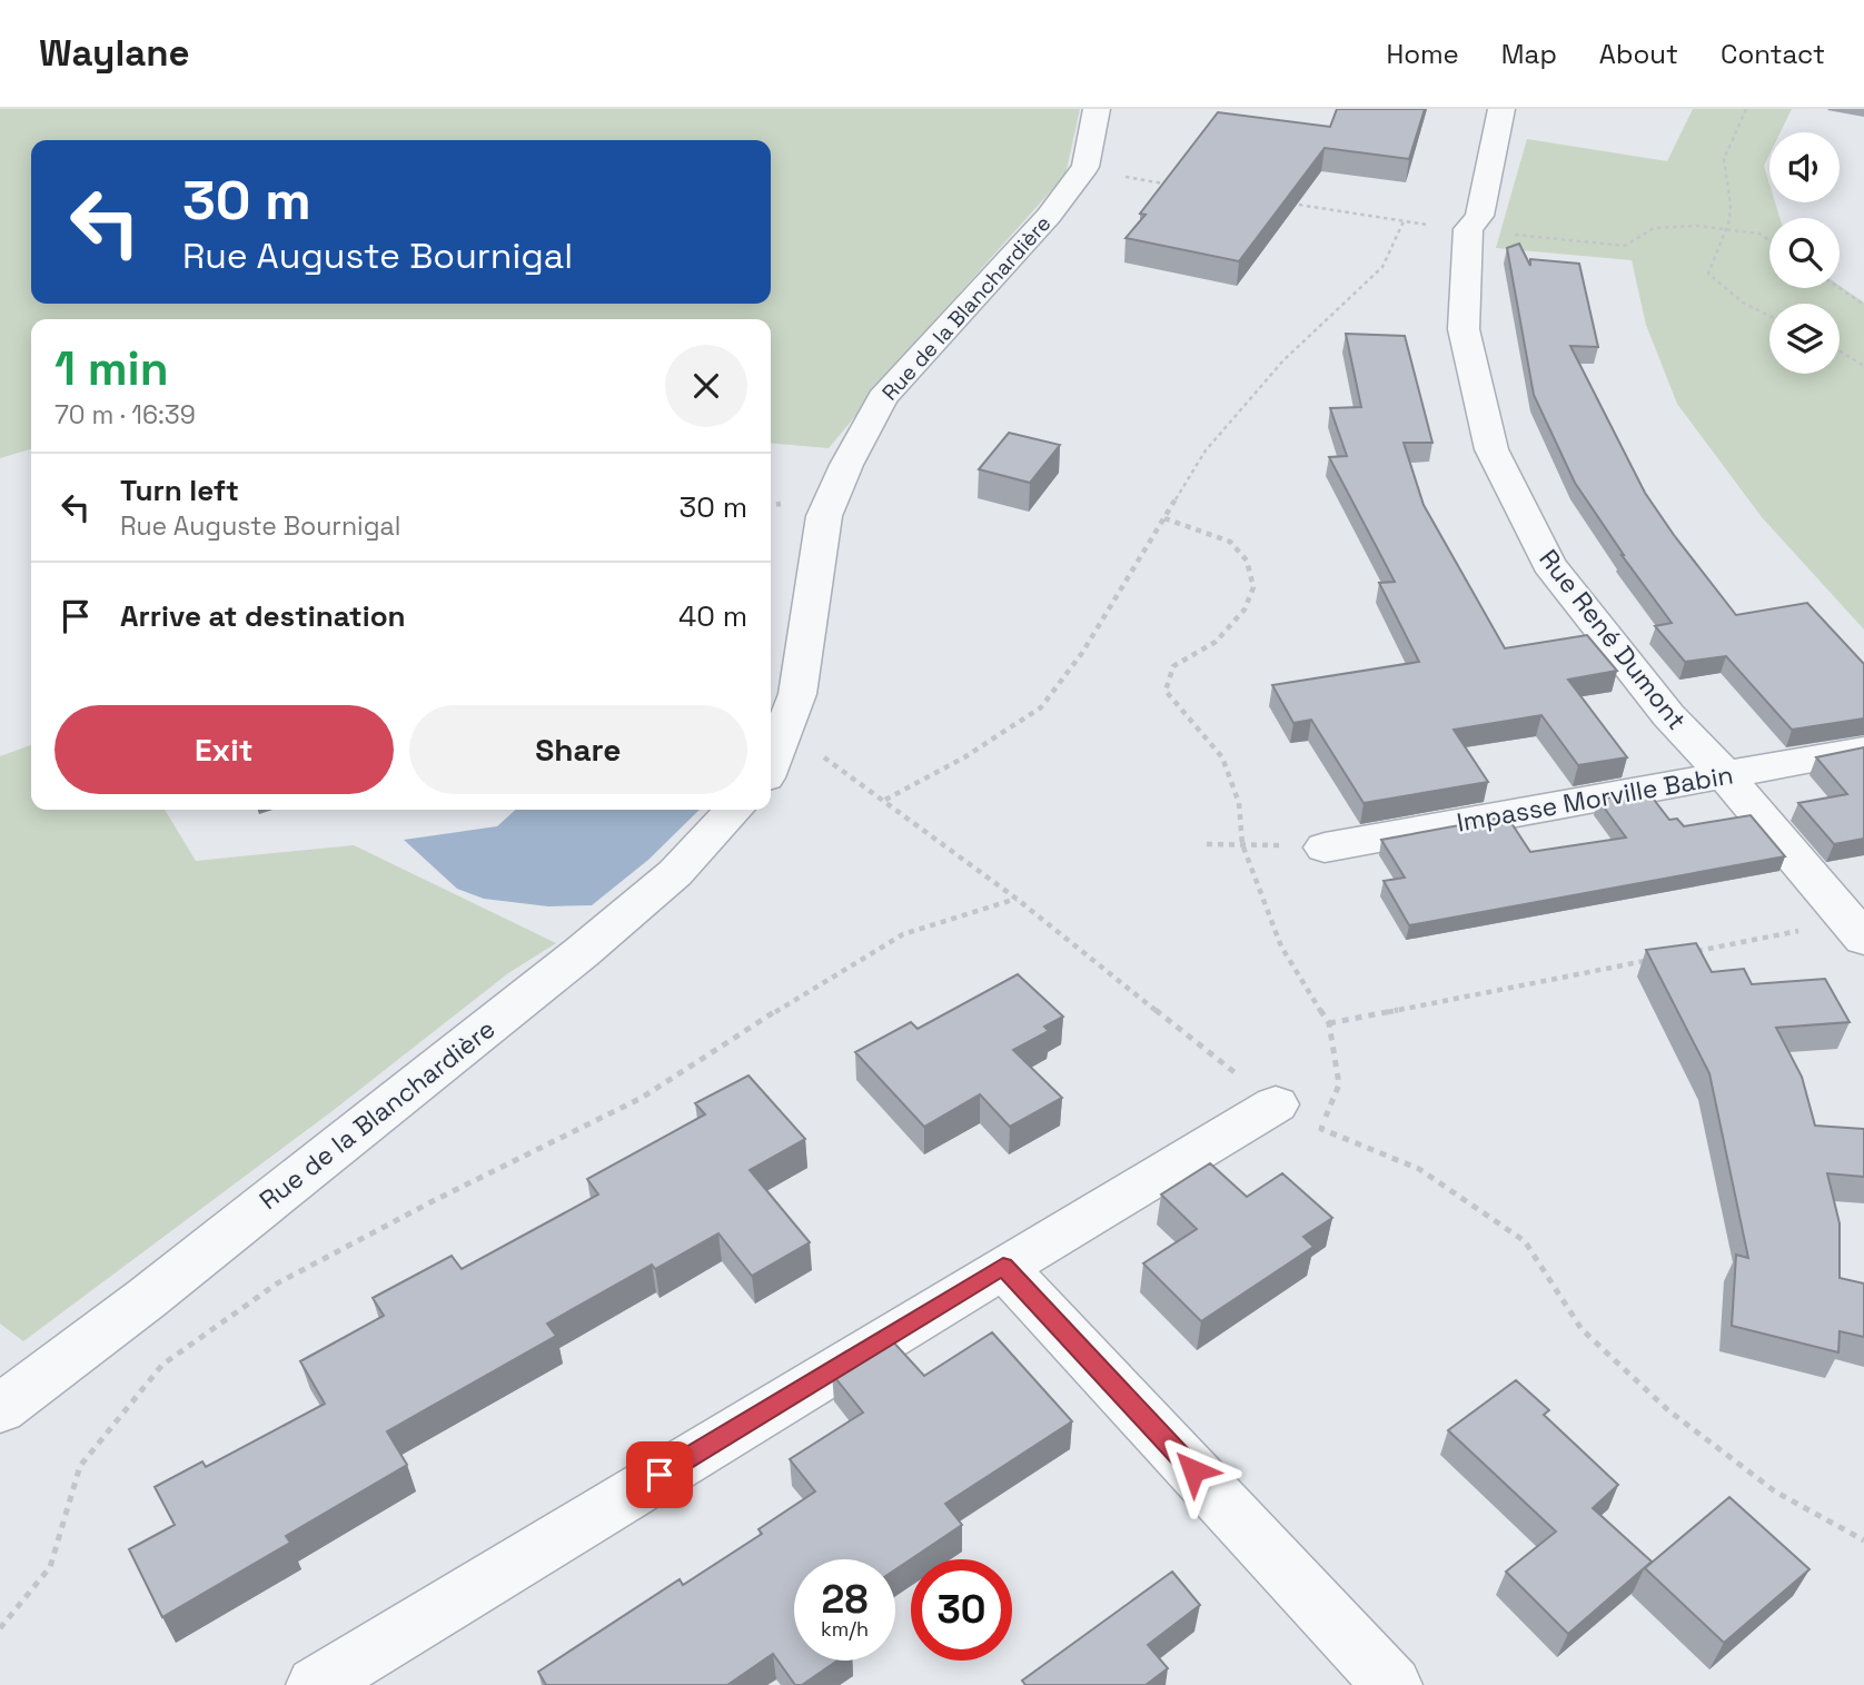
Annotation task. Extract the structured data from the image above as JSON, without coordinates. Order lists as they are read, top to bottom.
{
  "streets": {
    "street": ["Rue de la Blanchardière", "Rue René Dumont", "Impasse Morville Babin"]
  },
  "crossings": [
    ["Rue René Dumont", "Impasse Morville Babin"]
  ],
  "page": {
    "header": "Waylane",
    "nav": [
      "Home",
      "Map",
      "About",
      "Contact"
    ],
    "turn": ["30 m", "Rue Auguste Bournigal"],
    "heading": ["1 min", "70 m · 16:39"],
    "list": [
      {
        "name": "Turn left",
        "note": "Rue Auguste Bournigal",
        "value": "30 m"
      },
      {
        "name": "Arrive at destination",
        "value": "40 m"
      }
    ],
    "buttons": ["Exit", "Share"],
    "speed": "28 km/h",
    "limit": "30"
  }
}
